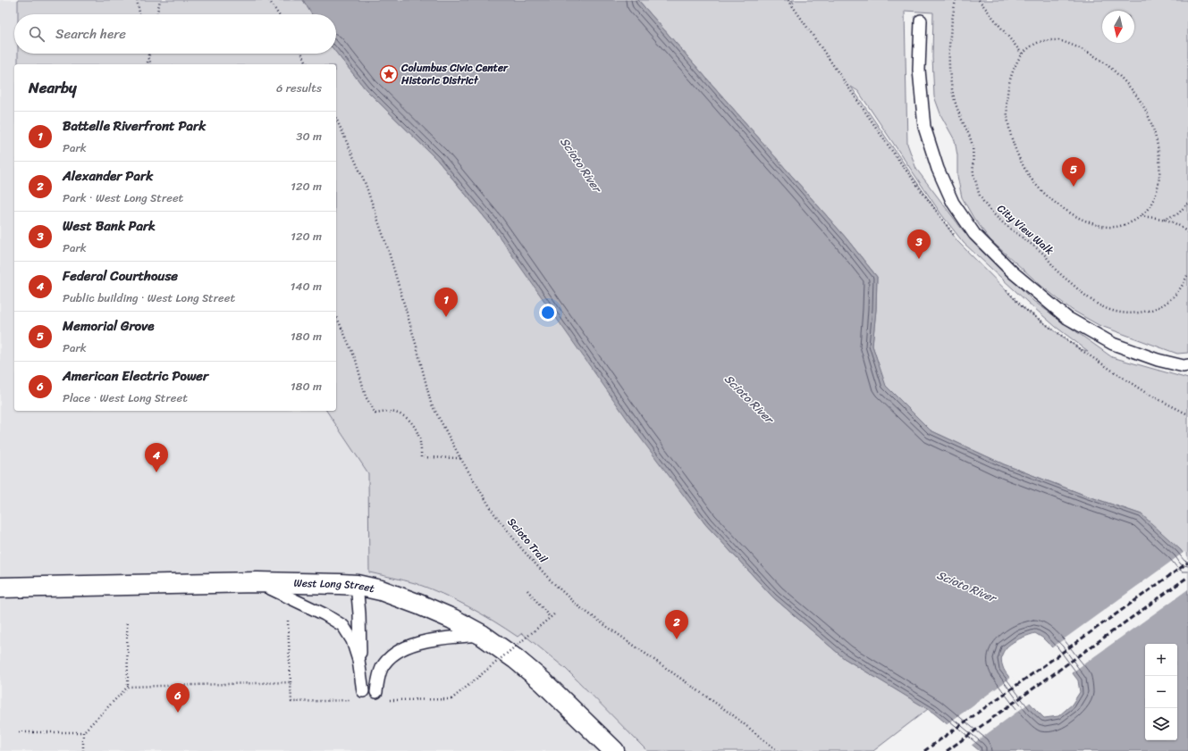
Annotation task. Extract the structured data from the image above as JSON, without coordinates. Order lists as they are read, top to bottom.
{
  "streets": {
    "main road": ["West Long Street"],
    "path": ["City View Walk", "Scioto Trail"]
  },
  "water": ["Scioto River"],
  "places": {
    "place": ["Columbus Civic Center Historic District"]
  },
  "north": "bottom",
  "page": {
    "search": "Search here",
    "heading": ["Nearby", "6 results"],
    "list": [
      {
        "mark": "1",
        "name": "Battelle Riverfront Park",
        "note": "Park",
        "value": "30 m"
      },
      {
        "mark": "2",
        "name": "Alexander Park",
        "note": "Park · West Long Street",
        "value": "120 m"
      },
      {
        "mark": "3",
        "name": "West Bank Park",
        "note": "Park",
        "value": "120 m"
      },
      {
        "mark": "4",
        "name": "Federal Courthouse",
        "note": "Public building · West Long Street",
        "value": "140 m"
      },
      {
        "mark": "5",
        "name": "Memorial Grove",
        "note": "Park",
        "value": "180 m"
      },
      {
        "mark": "6",
        "name": "American Electric Power",
        "note": "Place · West Long Street",
        "value": "180 m"
      }
    ],
    "pins": [
      "5",
      "3",
      "1",
      "4",
      "2",
      "6"
    ],
    "map_buttons": ["+", "−"]
  }
}
